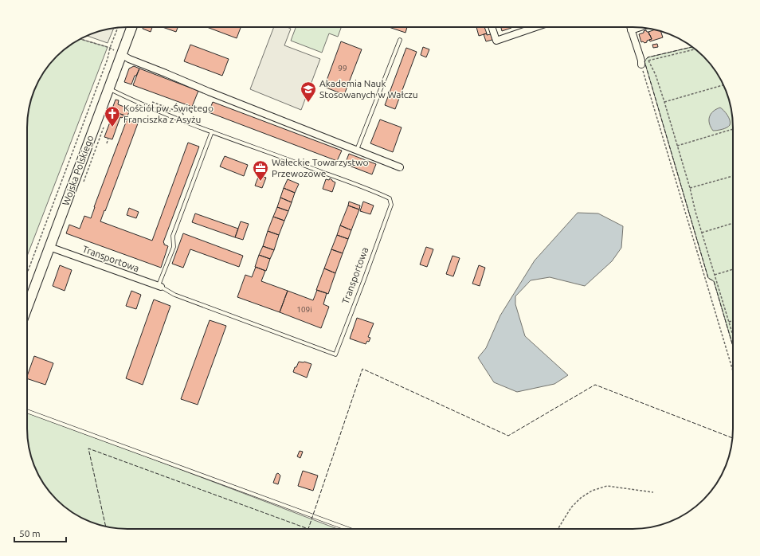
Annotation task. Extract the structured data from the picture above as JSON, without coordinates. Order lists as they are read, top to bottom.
{
  "streets": {
    "main road": ["Wojska Polskiego"],
    "street": ["Transportowa"]
  },
  "crossings": [
    ["Wojska Polskiego", "Transportowa"]
  ],
  "places": {
    "school or university": ["Akademia Nauk Stosowanych w Wałczu"],
    "church": ["Kościół pw. Świętego Franciszka z Asyżu"],
    "office": ["Wałeckie Towarzystwo Przewozowe"]
  },
  "house_numbers": ["99", "109i"],
  "scale_bar": "50 m"
}
